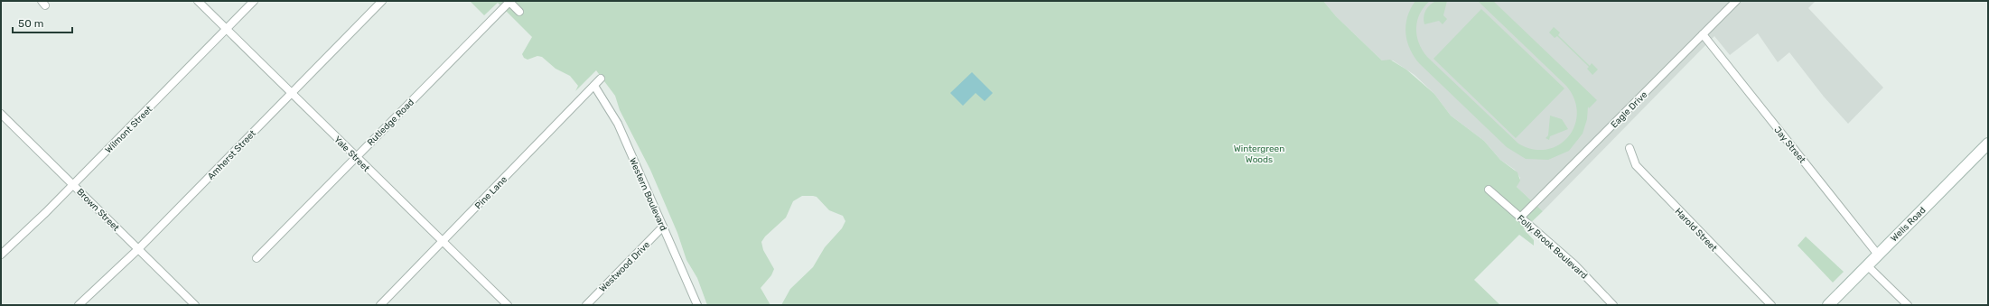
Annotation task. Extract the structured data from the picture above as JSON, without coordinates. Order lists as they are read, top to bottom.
{
  "streets": {
    "main road": ["Wells Road"],
    "street": [
      "Eagle Drive",
      "Rutledge Road",
      "Wilmont Street",
      "Jay Street",
      "Yale Street",
      "Amherst Street",
      "Pine Lane",
      "Western Boulevard",
      "Brown Street",
      "Harold Street",
      "Folly Brook Boulevard",
      "Westwood Drive"
    ]
  },
  "crossings": [
    ["Eagle Drive", "Jay Street"],
    ["Eagle Drive", "Folly Brook Boulevard"],
    ["Rutledge Road", "Yale Street"],
    ["Wilmont Street", "Yale Street"],
    ["Wilmont Street", "Brown Street"],
    ["Jay Street", "Wells Road"],
    ["Yale Street", "Amherst Street"],
    ["Yale Street", "Pine Lane"],
    ["Amherst Street", "Brown Street"],
    ["Pine Lane", "Western Boulevard"],
    ["Western Boulevard", "Westwood Drive"]
  ],
  "parks": ["Wintergreen Woods"],
  "scale_bar": "50 m"
}
